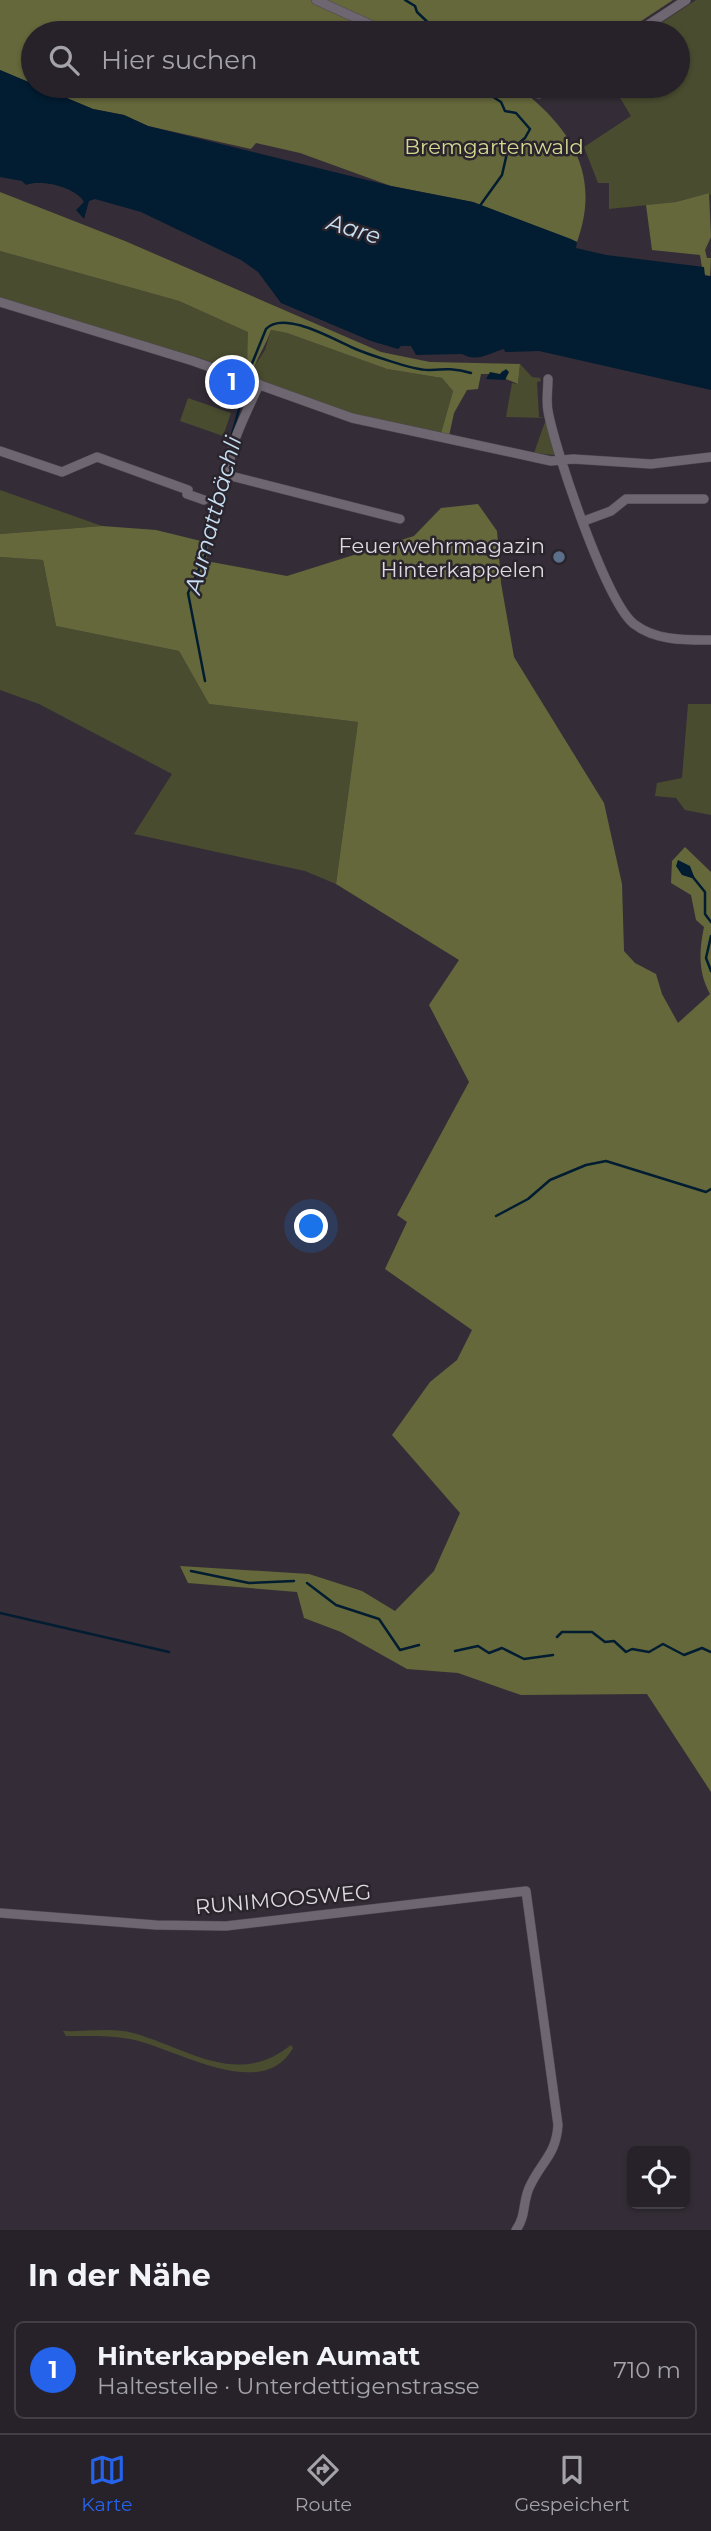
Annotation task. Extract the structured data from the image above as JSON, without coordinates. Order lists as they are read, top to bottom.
{
  "streets": {
    "street": ["RUNIMOOSWEG"]
  },
  "water": ["Aare", "Aumattbächli"],
  "parks": ["Bremgartenwald"],
  "places": ["Feuerwehrmagazin Hinterkappelen"],
  "page": {
    "search": "Hier suchen",
    "pins": "1",
    "heading": "In der Nähe",
    "list": [
      {
        "mark": "1",
        "name": "Hinterkappelen Aumatt",
        "note": "Haltestelle · Unterdettigenstrasse",
        "value": "710 m"
      }
    ],
    "nav": ["Karte", "Route", "Gespeichert"]
  }
}
